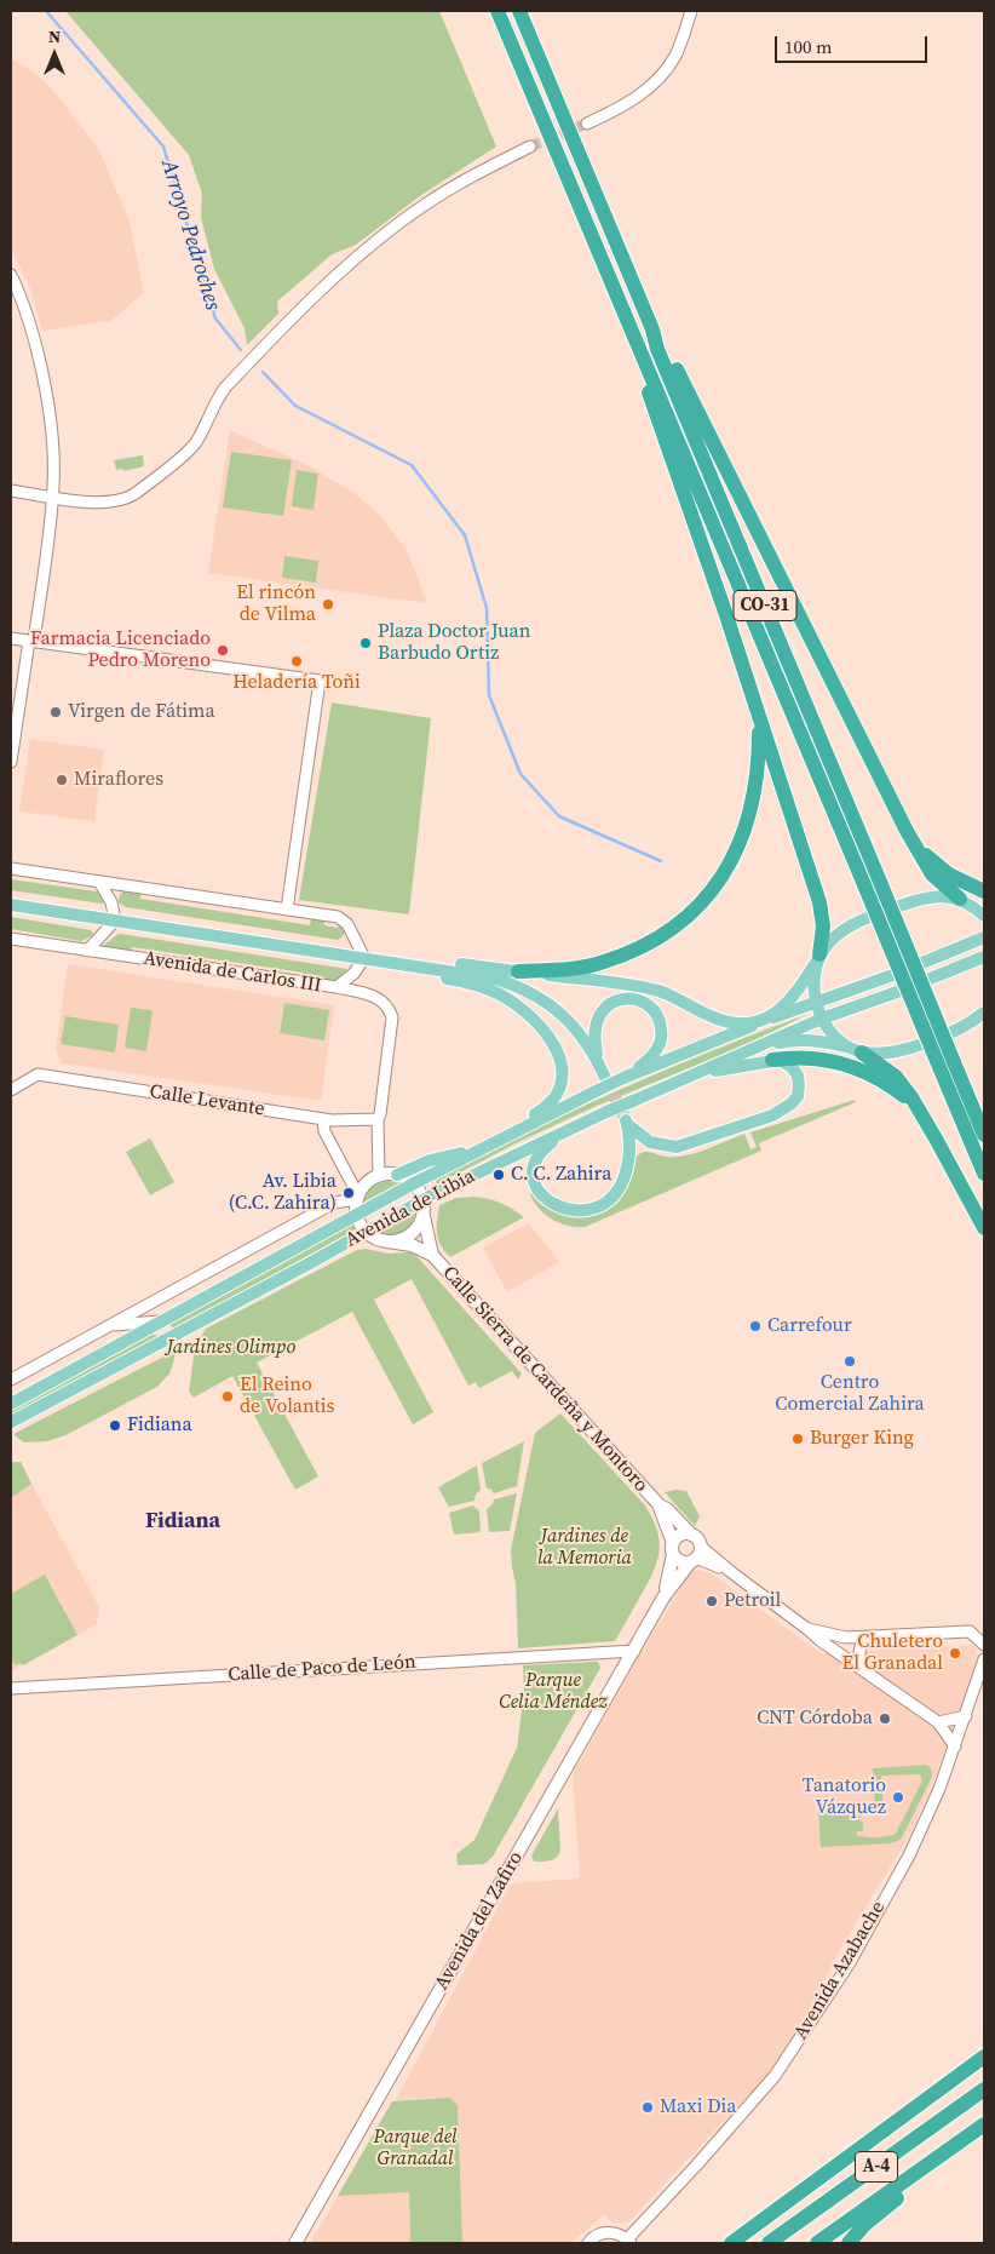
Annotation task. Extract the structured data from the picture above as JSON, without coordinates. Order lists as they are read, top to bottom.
{
  "streets": {
    "highway": ["CO-31", "A-4"],
    "main road": [
      "Avenida de Carlos III",
      "Avenida de Libia",
      "Calle Sierra de Cardeña y Montoro",
      "Avenida del Zafiro"
    ],
    "street": ["Calle Levante", "Calle de Paco de León", "Avenida Azabache"]
  },
  "crossings": [
    ["Avenida de Libia", "Calle Sierra de Cardeña y Montoro"],
    ["Calle Sierra de Cardeña y Montoro", "Avenida del Zafiro"],
    ["Calle de Paco de León", "Avenida del Zafiro"]
  ],
  "districts": ["Fidiana"],
  "water": ["Arroyo Pedroches"],
  "parks": [
    "Jardines Olimpo",
    "Jardines de la Memoria",
    "Parque Celia Méndez",
    "Parque del Granadal"
  ],
  "places": [
    "El rincón de Vilma",
    "Plaza Doctor Juan Barbudo Ortiz",
    "Farmacia Licenciado Pedro Moreno",
    "Heladería Toñi",
    "Virgen de Fátima",
    "Miraflores",
    "C. C. Zahira",
    "Av. Libia (C.C. Zahira)",
    "Carrefour",
    "Centro Comercial Zahira",
    "El Reino de Volantis",
    "Fidiana",
    "Burger King",
    "Petroil",
    "Chuletero El Granadal",
    "CNT Córdoba",
    "Tanatorio Vázquez",
    "Maxi Dia"
  ],
  "scale_bar": "100 m",
  "north": "top"
}
